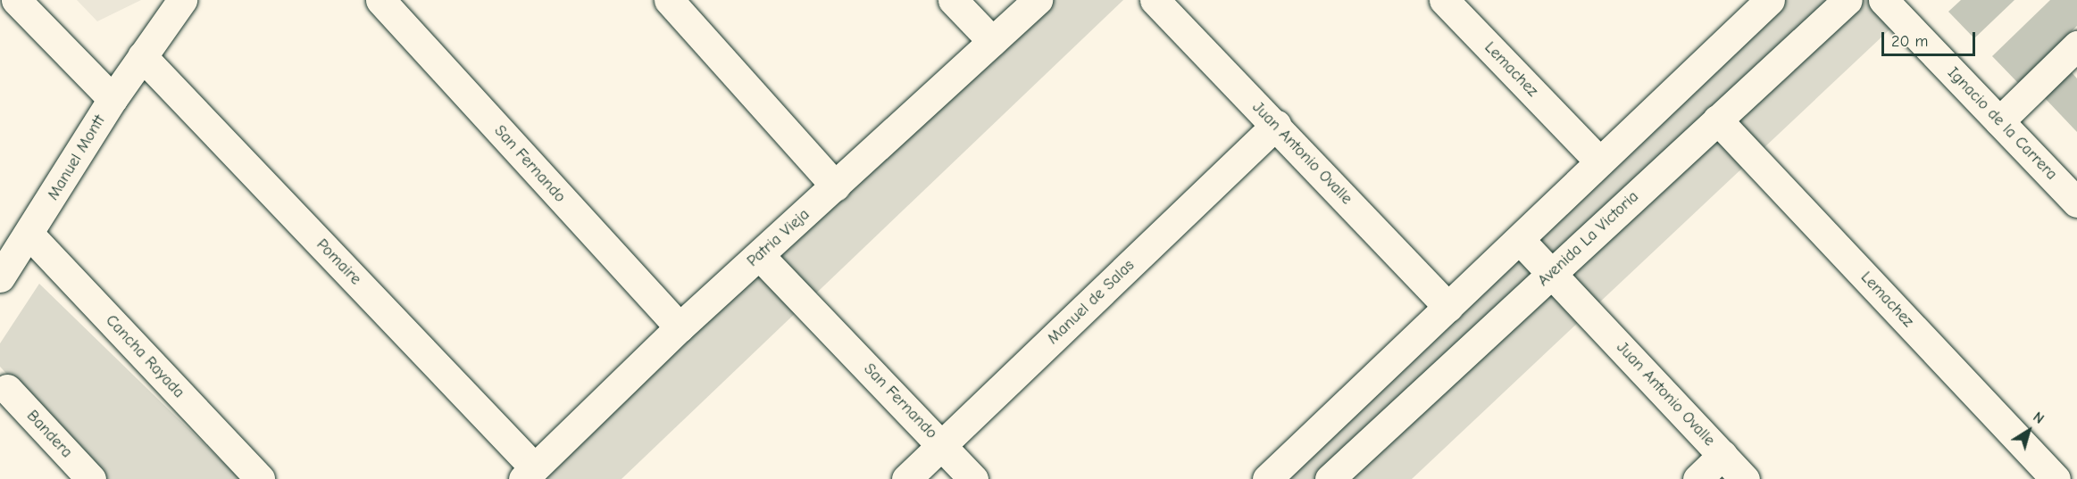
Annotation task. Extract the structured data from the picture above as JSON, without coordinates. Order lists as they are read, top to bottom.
{
  "streets": {
    "street": [
      "Lemachez",
      "Ignacio de la Carrera",
      "Juan Antonio Ovalle",
      "Manuel Montt",
      "San Fernando",
      "Patria Vieja",
      "Avenida La Victoria",
      "Pomaire",
      "Manuel de Salas",
      "Cancha Rayada",
      "Bandera"
    ]
  },
  "crossings": [
    ["Lemachez", "Avenida La Victoria"],
    ["Juan Antonio Ovalle", "Avenida La Victoria"],
    ["Juan Antonio Ovalle", "Manuel de Salas"],
    ["Manuel Montt", "Cancha Rayada"],
    ["San Fernando", "Patria Vieja"],
    ["San Fernando", "Manuel de Salas"],
    ["Patria Vieja", "Pomaire"]
  ],
  "scale_bar": "20 m",
  "north": "top right"
}
